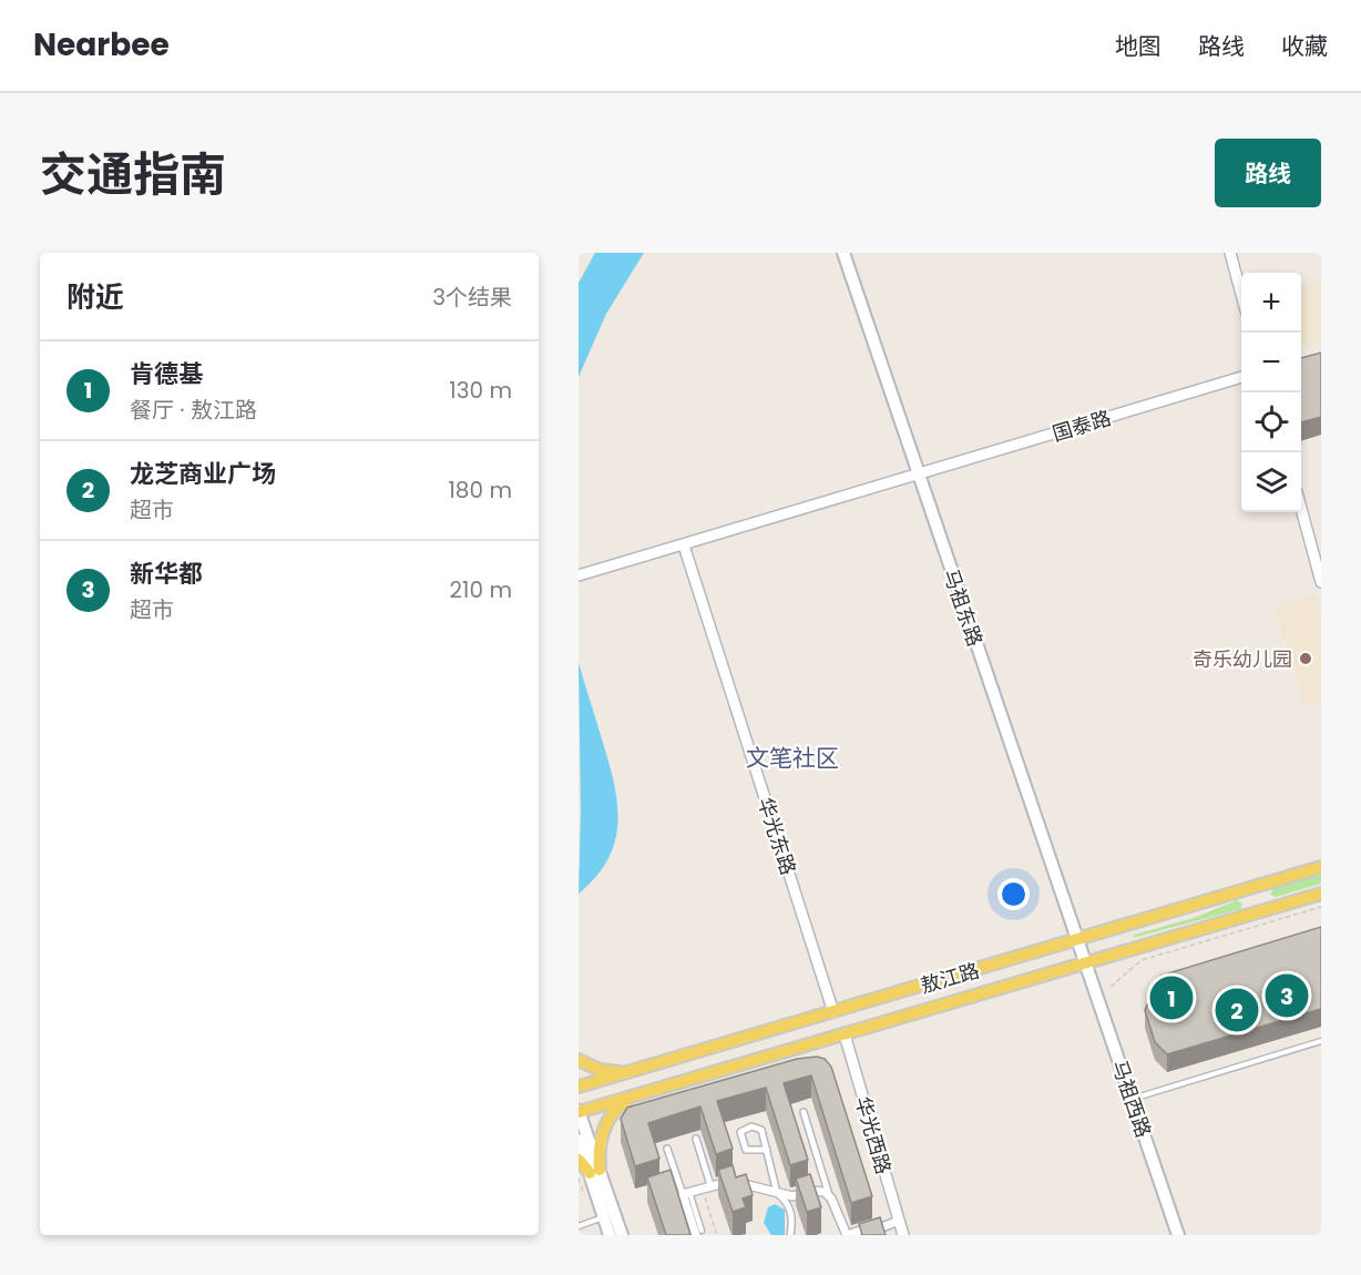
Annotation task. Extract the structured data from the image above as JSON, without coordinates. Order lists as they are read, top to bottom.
{
  "streets": {
    "main road": ["马祖东路", "敖江路", "马祖西路"],
    "street": ["国泰路", "华光东路", "华光西路"]
  },
  "crossings": [
    ["国泰路", "马祖东路"],
    ["国泰路", "华光东路"],
    ["马祖东路", "敖江路"],
    ["马祖东路", "马祖西路"],
    ["华光东路", "敖江路"],
    ["敖江路", "马祖西路"],
    ["敖江路", "华光西路"]
  ],
  "districts": ["文笔社区"],
  "places": ["奇乐幼儿园"],
  "page": {
    "header": "Nearbee",
    "nav": ["地图", "路线", "收藏"],
    "title": "交通指南",
    "buttons": "路线",
    "heading": ["附近", "3个结果"],
    "map_buttons": ["+", "−"],
    "list": [
      {
        "mark": "1",
        "name": "肯德基",
        "note": "餐厅 · 敖江路",
        "value": "130 m"
      },
      {
        "mark": "2",
        "name": "龙芝商业广场",
        "note": "超市",
        "value": "180 m"
      },
      {
        "mark": "3",
        "name": "新华都",
        "note": "超市",
        "value": "210 m"
      }
    ],
    "pins": ["3", "1", "2"]
  }
}
